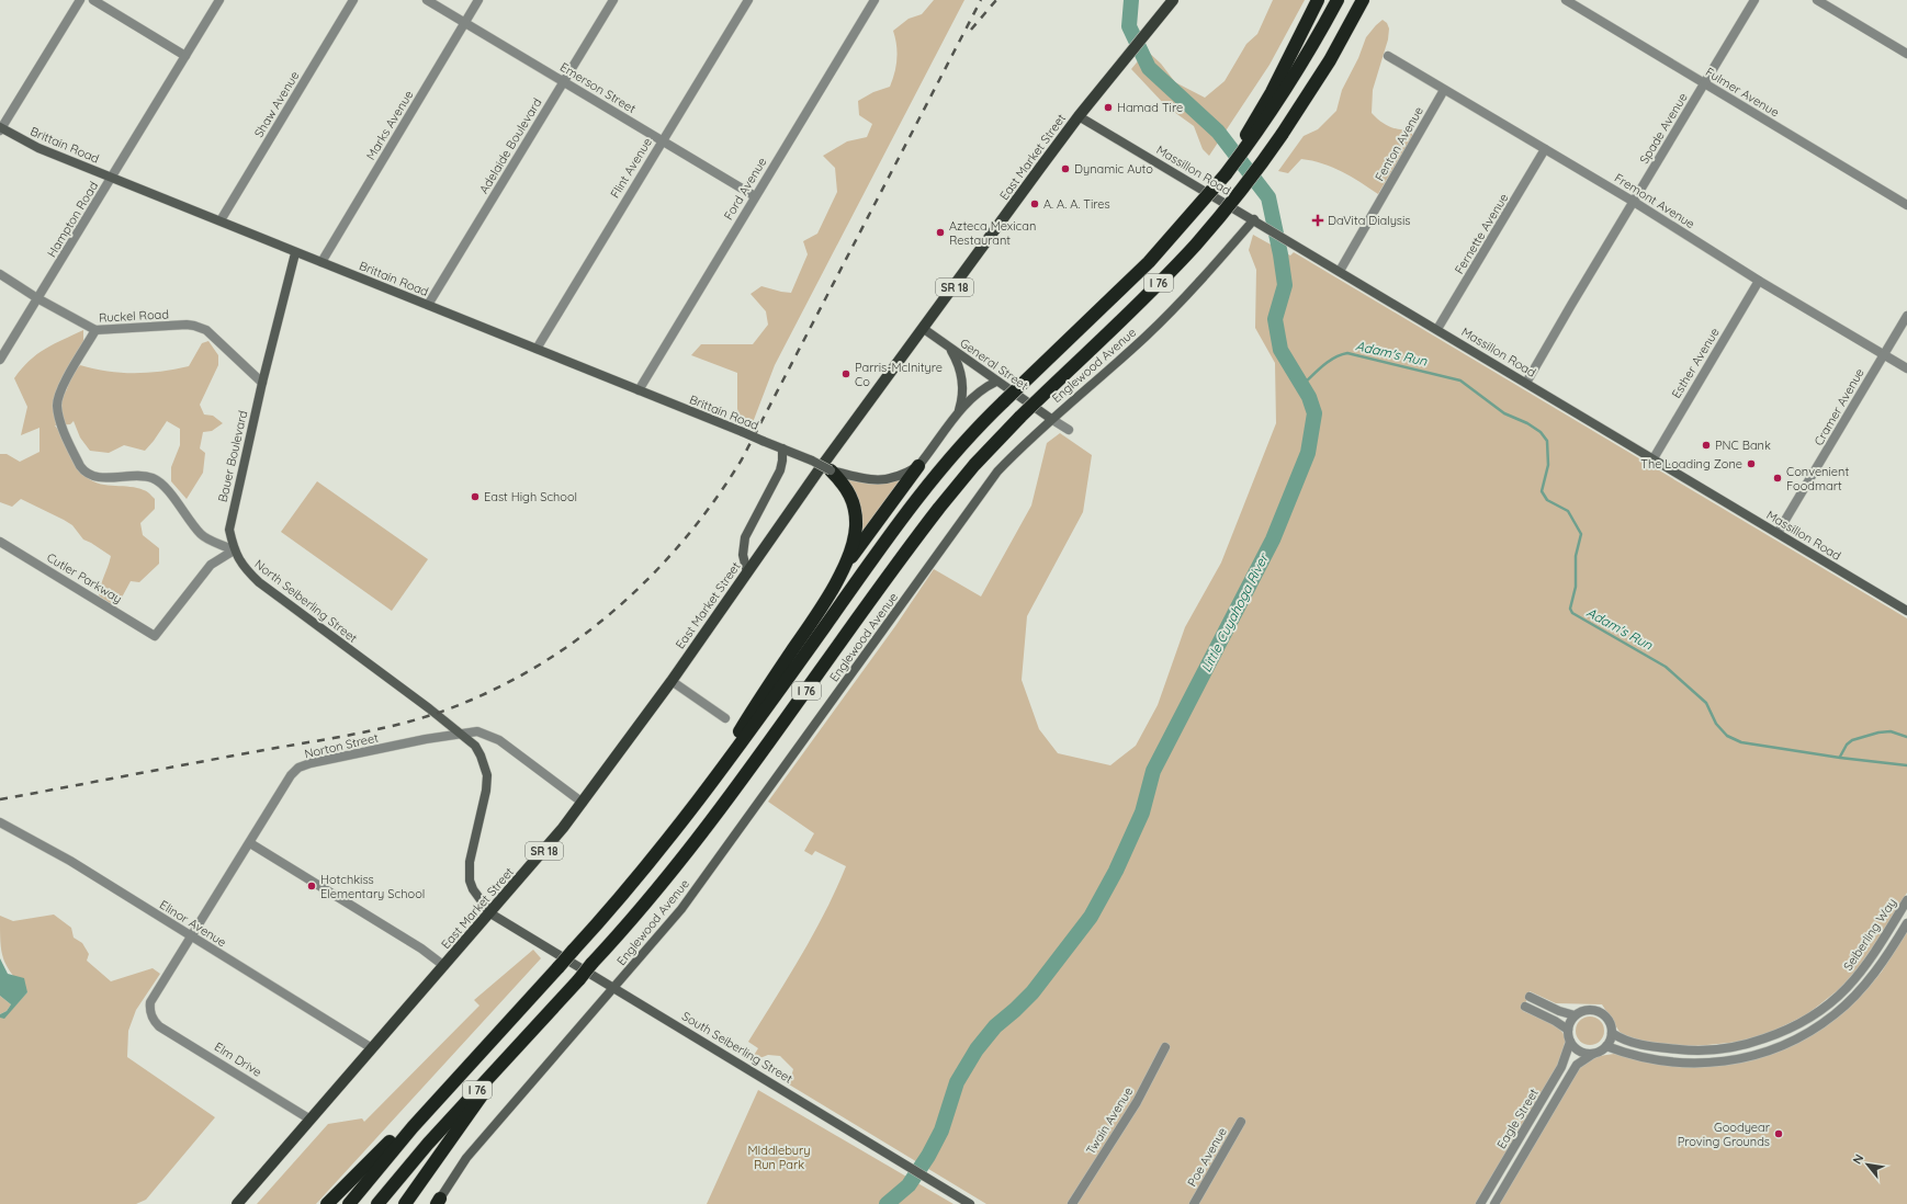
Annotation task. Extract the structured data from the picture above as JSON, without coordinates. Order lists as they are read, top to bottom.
{
  "streets": {
    "highway": ["I 76"],
    "main road": [
      "Brittain Road",
      "East Market Street",
      "Massillon Road",
      "SR 18",
      "General Street",
      "Englewood Avenue",
      "Bauer Boulevard",
      "North Seiberling Street",
      "South Seiberling Street"
    ],
    "street": [
      "Emerson Street",
      "Fulmer Avenue",
      "Shaw Avenue",
      "Marks Avenue",
      "Spade Avenue",
      "Fenton Avenue",
      "Adelaide Boulevard",
      "Flint Avenue",
      "Ford Avenue",
      "Fremont Avenue",
      "Hampton Road",
      "Fernette Avenue",
      "Ruckel Road",
      "Esther Avenue",
      "Cramer Avenue",
      "Cutler Parkway",
      "Norton Street",
      "Elinor Avenue",
      "Seiberling Way",
      "Elm Drive",
      "Eagle Street",
      "Twain Avenue",
      "Poe Avenue"
    ]
  },
  "crossings": [
    ["Emerson Street", "Marks Avenue"],
    ["Emerson Street", "Adelaide Boulevard"],
    ["Emerson Street", "Flint Avenue"],
    ["Emerson Street", "Ford Avenue"],
    ["Fulmer Avenue", "Spade Avenue"],
    ["Shaw Avenue", "Brittain Road"],
    ["Marks Avenue", "Brittain Road"],
    ["Spade Avenue", "Massillon Road"],
    ["Spade Avenue", "Fremont Avenue"],
    ["Fenton Avenue", "Massillon Road"],
    ["Fenton Avenue", "Fremont Avenue"],
    ["Brittain Road", "Adelaide Boulevard"],
    ["Brittain Road", "Flint Avenue"],
    ["Brittain Road", "Ford Avenue"],
    ["Brittain Road", "Hampton Road"],
    ["Brittain Road", "General Street"],
    ["Brittain Road", "Bauer Boulevard"],
    ["East Market Street", "Massillon Road"],
    ["East Market Street", "General Street"],
    ["East Market Street", "North Seiberling Street"],
    ["East Market Street", "Norton Street"],
    ["East Market Street", "Elinor Avenue"],
    ["East Market Street", "South Seiberling Street"],
    ["East Market Street", "Elm Drive"],
    ["Massillon Road", "Fernette Avenue"],
    ["Massillon Road", "Esther Avenue"],
    ["Massillon Road", "Englewood Avenue"],
    ["Massillon Road", "Cramer Avenue"],
    ["Fremont Avenue", "Fernette Avenue"],
    ["Fremont Avenue", "Esther Avenue"],
    ["Fremont Avenue", "Cramer Avenue"],
    ["Hampton Road", "Ruckel Road"],
    ["Ruckel Road", "Bauer Boulevard"],
    ["General Street", "Englewood Avenue"],
    ["Englewood Avenue", "South Seiberling Street"],
    ["Bauer Boulevard", "Cutler Parkway"],
    ["Bauer Boulevard", "North Seiberling Street"],
    ["Cutler Parkway", "North Seiberling Street"],
    ["North Seiberling Street", "Norton Street"],
    ["North Seiberling Street", "South Seiberling Street"],
    ["Norton Street", "Elinor Avenue"],
    ["Norton Street", "Elm Drive"],
    ["Seiberling Way", "Eagle Street"]
  ],
  "water": ["Adam's Run", "Little Cuyahoga River"],
  "parks": ["MIddlebury Run Park"],
  "places": {
    "other": [
      "Hamad Tire",
      "Dynamic Auto",
      "A. A. A. Tires",
      "Azteca Mexican Restaurant",
      "Parris-McInityre Co",
      "PNC Bank",
      "The Loading Zone",
      "Convenient Foodmart",
      "East High School",
      "Hotchkiss Elementary School",
      "Goodyear Proving Grounds"
    ],
    "health": ["DaVita Dialysis"]
  },
  "north": "top left"
}
